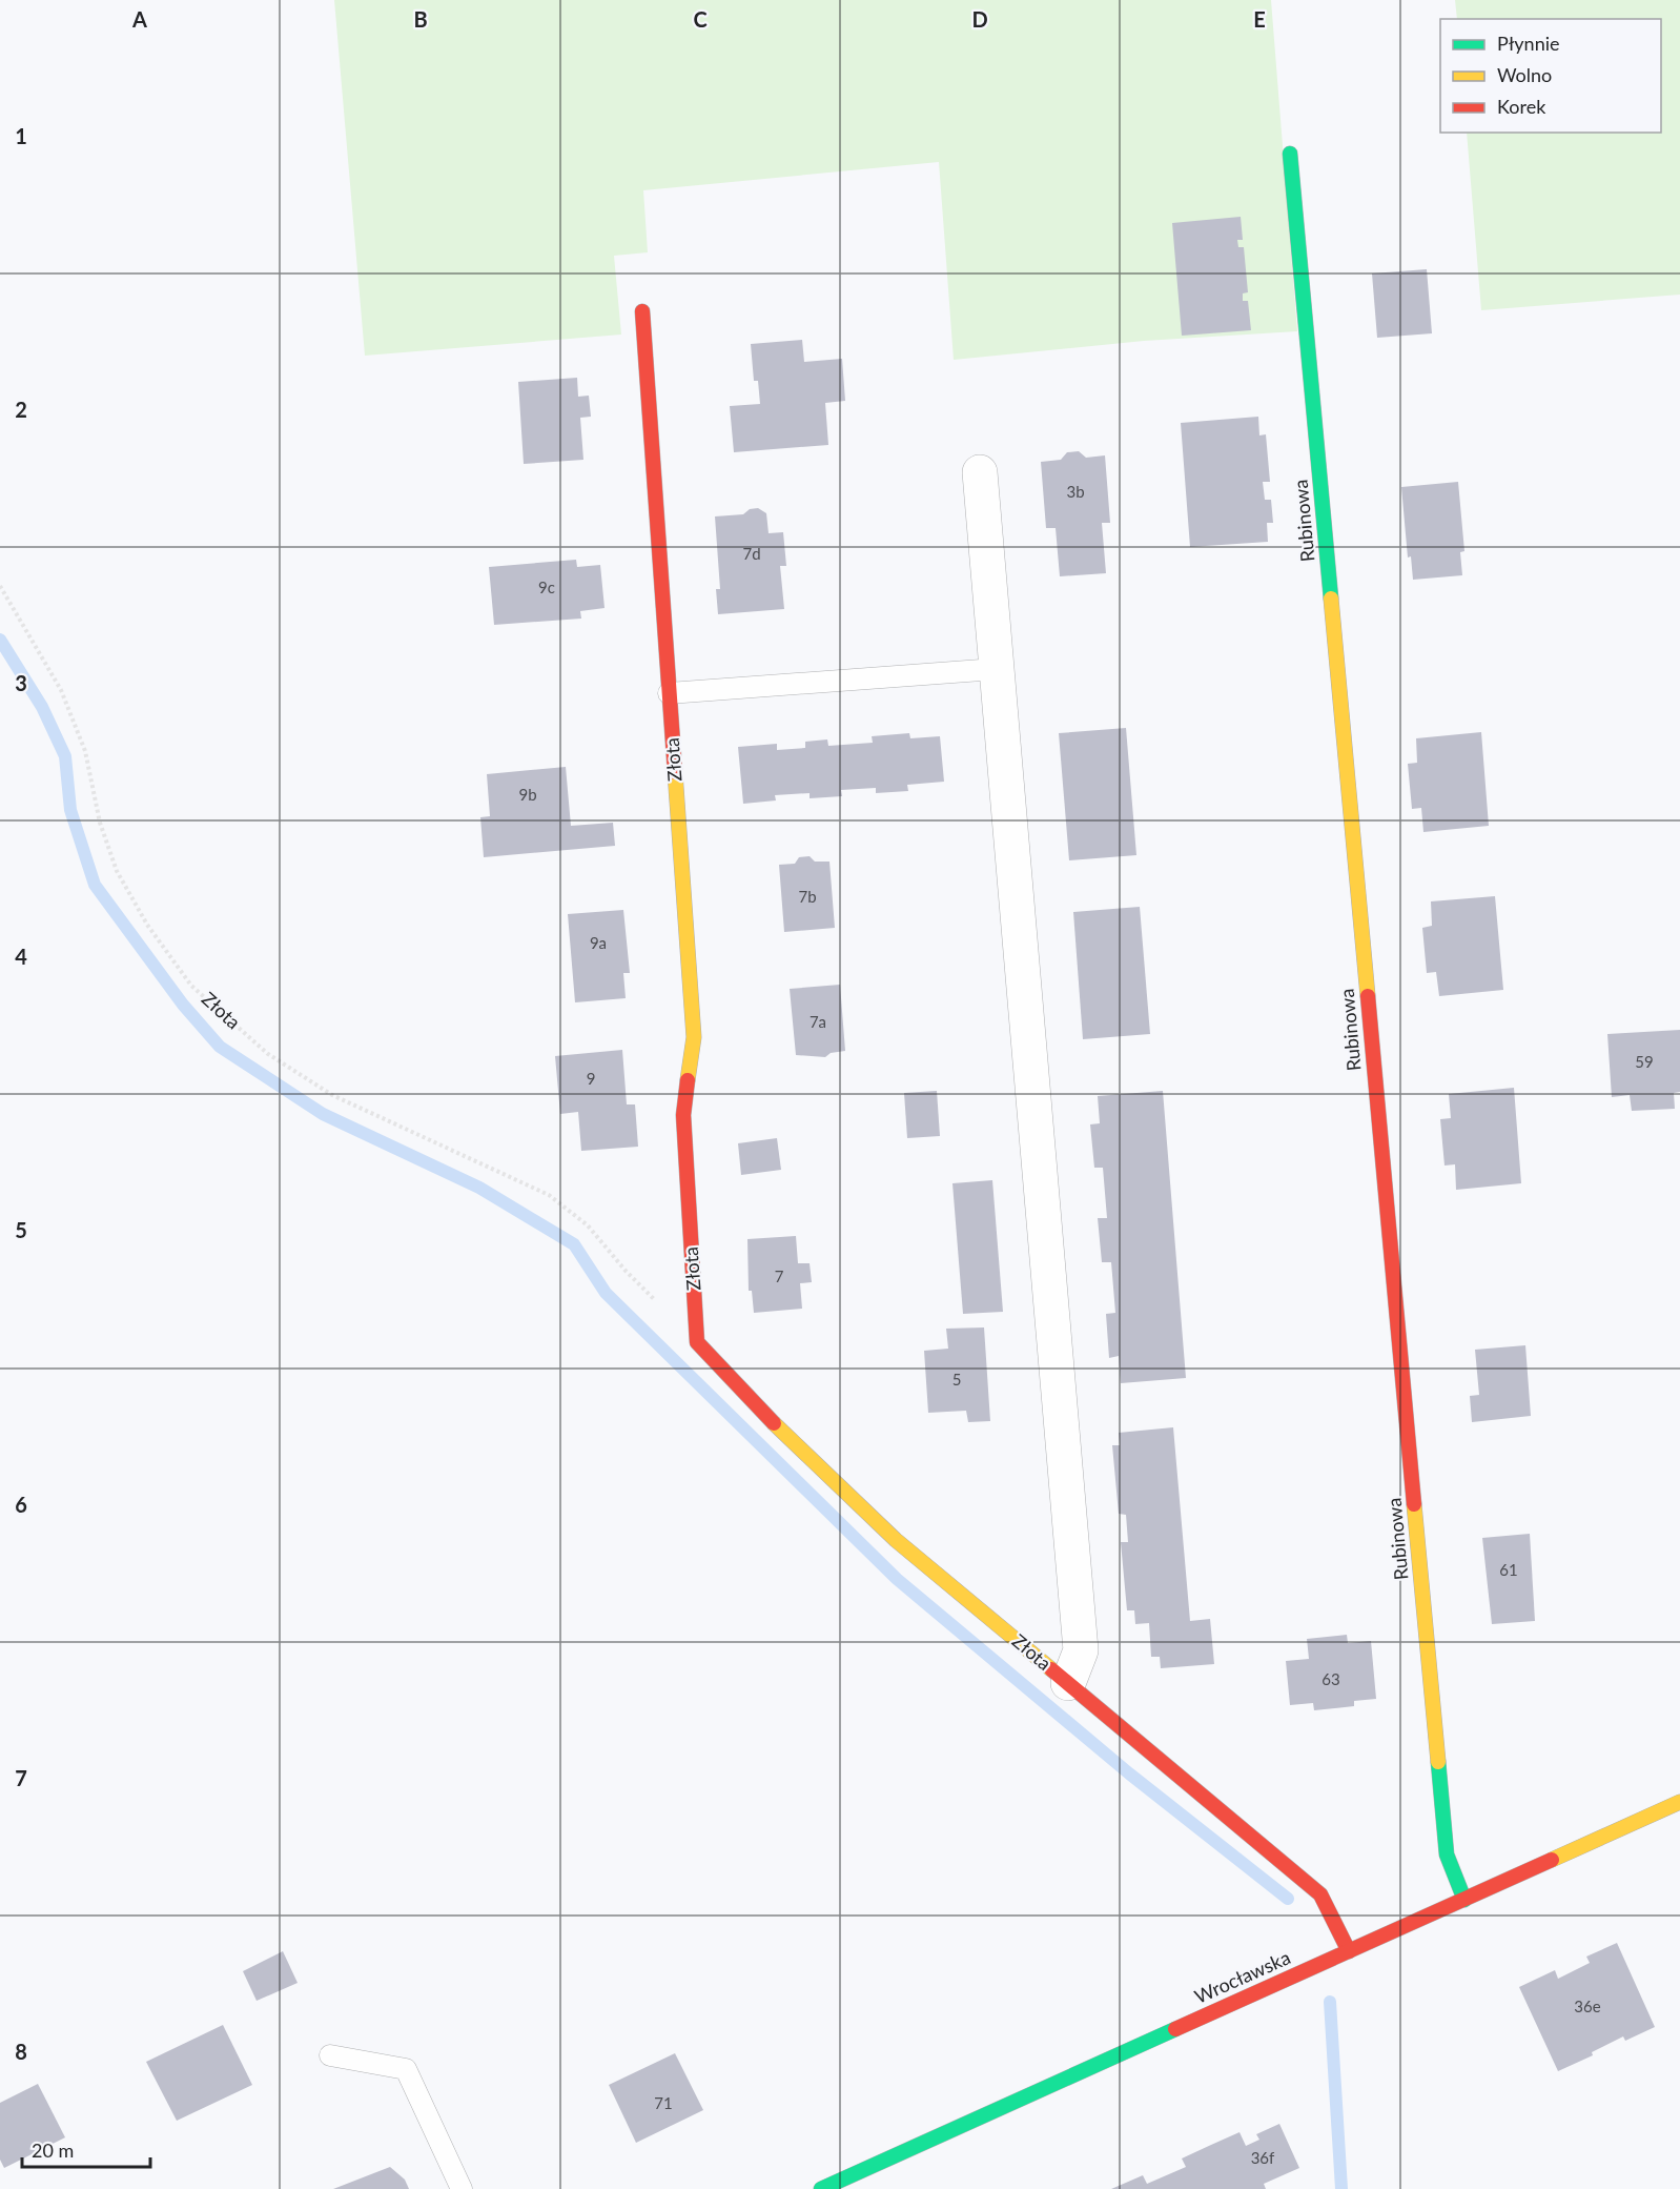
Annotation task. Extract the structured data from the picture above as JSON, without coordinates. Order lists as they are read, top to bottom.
{
  "streets": {
    "street": ["Rubinowa", "Złota", "Wrocławska"]
  },
  "crossings": [
    ["Rubinowa", "Wrocławska"],
    ["Złota", "Wrocławska"]
  ],
  "house_numbers": [
    "3b",
    "7d",
    "9c",
    "9b",
    "7b",
    "9a",
    "7a",
    "59",
    "9",
    "7",
    "5",
    "61",
    "63",
    "36e",
    "71",
    "36f"
  ],
  "legend": ["Płynnie", "Wolno", "Korek"],
  "scale_bar": "20 m",
  "grid": {
    "columns": [
      "A",
      "B",
      "C",
      "D",
      "E"
    ],
    "rows": [
      "1",
      "2",
      "3",
      "4",
      "5",
      "6",
      "7",
      "8"
    ]
  }
}
